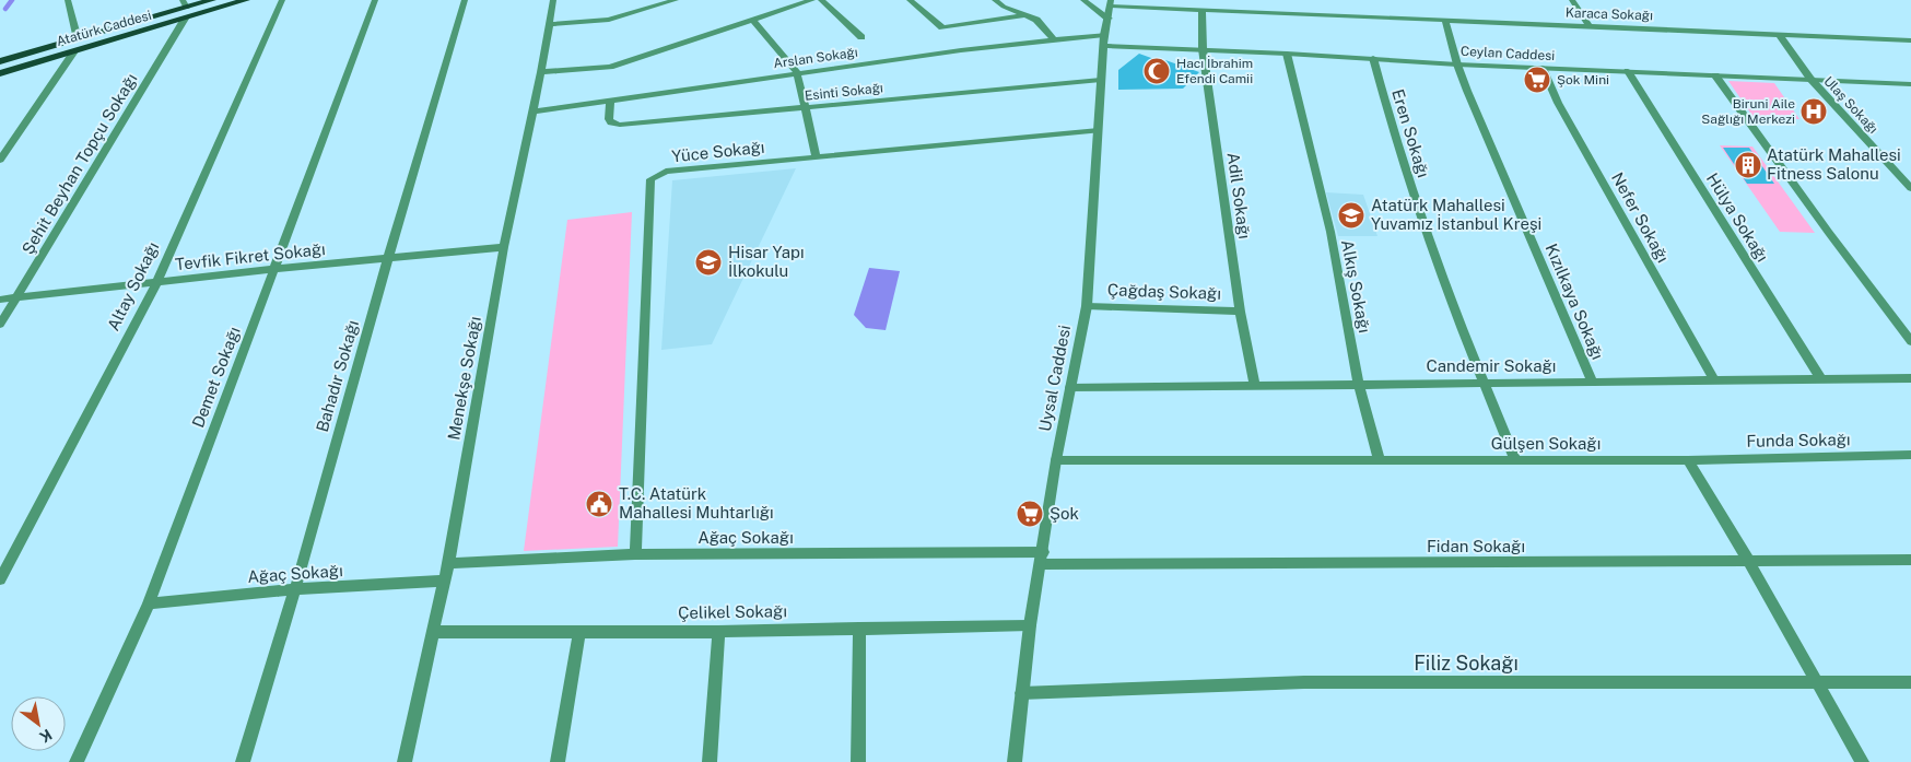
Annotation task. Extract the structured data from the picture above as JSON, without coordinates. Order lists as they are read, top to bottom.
{
  "streets": {
    "main road": ["Atatürk Caddesi"],
    "street": [
      "Karaca Sokağı",
      "Ceylan Caddesi",
      "Arslan Sokağı",
      "Esinti Sokağı",
      "Ulaş Sokağı",
      "Eren Sokağı",
      "Yüce Sokağı",
      "Şehit Beyhan Topçu Sokağı",
      "Adil Sokağı",
      "Nefer Sokağı",
      "Hülya Sokağı",
      "Tevfik Fikret Sokağı",
      "Altay Sokağı",
      "Alkış Sokağı",
      "Çağdaş Sokağı",
      "Kızılkaya Sokağı",
      "Candemir Sokağı",
      "Bahadır Sokağı",
      "Demet Sokağı",
      "Menekşe Sokağı",
      "Uysal Caddesi",
      "Funda Sokağı",
      "Gülşen Sokağı",
      "Ağaç Sokağı",
      "Fidan Sokağı",
      "Çelikel Sokağı",
      "Filiz Sokağı"
    ]
  },
  "crossings": [
    ["Karaca Sokağı", "Ulaş Sokağı"],
    ["Karaca Sokağı", "Adil Sokağı"],
    ["Karaca Sokağı", "Kızılkaya Sokağı"],
    ["Karaca Sokağı", "Uysal Caddesi"],
    ["Atatürk Caddesi", "Şehit Beyhan Topçu Sokağı"],
    ["Ceylan Caddesi", "Arslan Sokağı"],
    ["Ceylan Caddesi", "Ulaş Sokağı"],
    ["Ceylan Caddesi", "Eren Sokağı"],
    ["Ceylan Caddesi", "Adil Sokağı"],
    ["Ceylan Caddesi", "Nefer Sokağı"],
    ["Ceylan Caddesi", "Hülya Sokağı"],
    ["Ceylan Caddesi", "Alkış Sokağı"],
    ["Ceylan Caddesi", "Kızılkaya Sokağı"],
    ["Ceylan Caddesi", "Uysal Caddesi"],
    ["Arslan Sokağı", "Esinti Sokağı"],
    ["Arslan Sokağı", "Menekşe Sokağı"],
    ["Arslan Sokağı", "Uysal Caddesi"],
    ["Esinti Sokağı", "Uysal Caddesi"],
    ["Eren Sokağı", "Candemir Sokağı"],
    ["Eren Sokağı", "Gülşen Sokağı"],
    ["Yüce Sokağı", "Uysal Caddesi"],
    ["Yüce Sokağı", "Ağaç Sokağı"],
    ["Şehit Beyhan Topçu Sokağı", "Tevfik Fikret Sokağı"],
    ["Adil Sokağı", "Çağdaş Sokağı"],
    ["Adil Sokağı", "Candemir Sokağı"],
    ["Nefer Sokağı", "Candemir Sokağı"],
    ["Hülya Sokağı", "Candemir Sokağı"],
    ["Tevfik Fikret Sokağı", "Altay Sokağı"],
    ["Tevfik Fikret Sokağı", "Bahadır Sokağı"],
    ["Tevfik Fikret Sokağı", "Demet Sokağı"],
    ["Tevfik Fikret Sokağı", "Menekşe Sokağı"],
    ["Alkış Sokağı", "Candemir Sokağı"],
    ["Alkış Sokağı", "Gülşen Sokağı"],
    ["Çağdaş Sokağı", "Uysal Caddesi"],
    ["Kızılkaya Sokağı", "Candemir Sokağı"],
    ["Candemir Sokağı", "Uysal Caddesi"],
    ["Bahadır Sokağı", "Ağaç Sokağı"],
    ["Demet Sokağı", "Ağaç Sokağı"],
    ["Menekşe Sokağı", "Ağaç Sokağı"],
    ["Menekşe Sokağı", "Çelikel Sokağı"],
    ["Uysal Caddesi", "Gülşen Sokağı"],
    ["Uysal Caddesi", "Ağaç Sokağı"],
    ["Uysal Caddesi", "Fidan Sokağı"],
    ["Uysal Caddesi", "Çelikel Sokağı"],
    ["Uysal Caddesi", "Filiz Sokağı"],
    ["Funda Sokağı", "Gülşen Sokağı"],
    ["Ağaç Sokağı", "Fidan Sokağı"]
  ],
  "places": {
    "mosque": ["Hacı İbrahim Efendi Camii"],
    "supermarket": ["Şok Mini", "Şok"],
    "hospital": ["Biruni Aile Sağlığı Merkezi"],
    "building": ["Atatürk Mahallesi Fitness Salonu"],
    "school or university": ["Atatürk Mahallesi Yuvamız İstanbul Kreşi", "Hisar Yapı İlkokulu"],
    "public building": ["T.C. Atatürk Mahallesi Muhtarlığı"]
  },
  "north": "bottom right"
}
